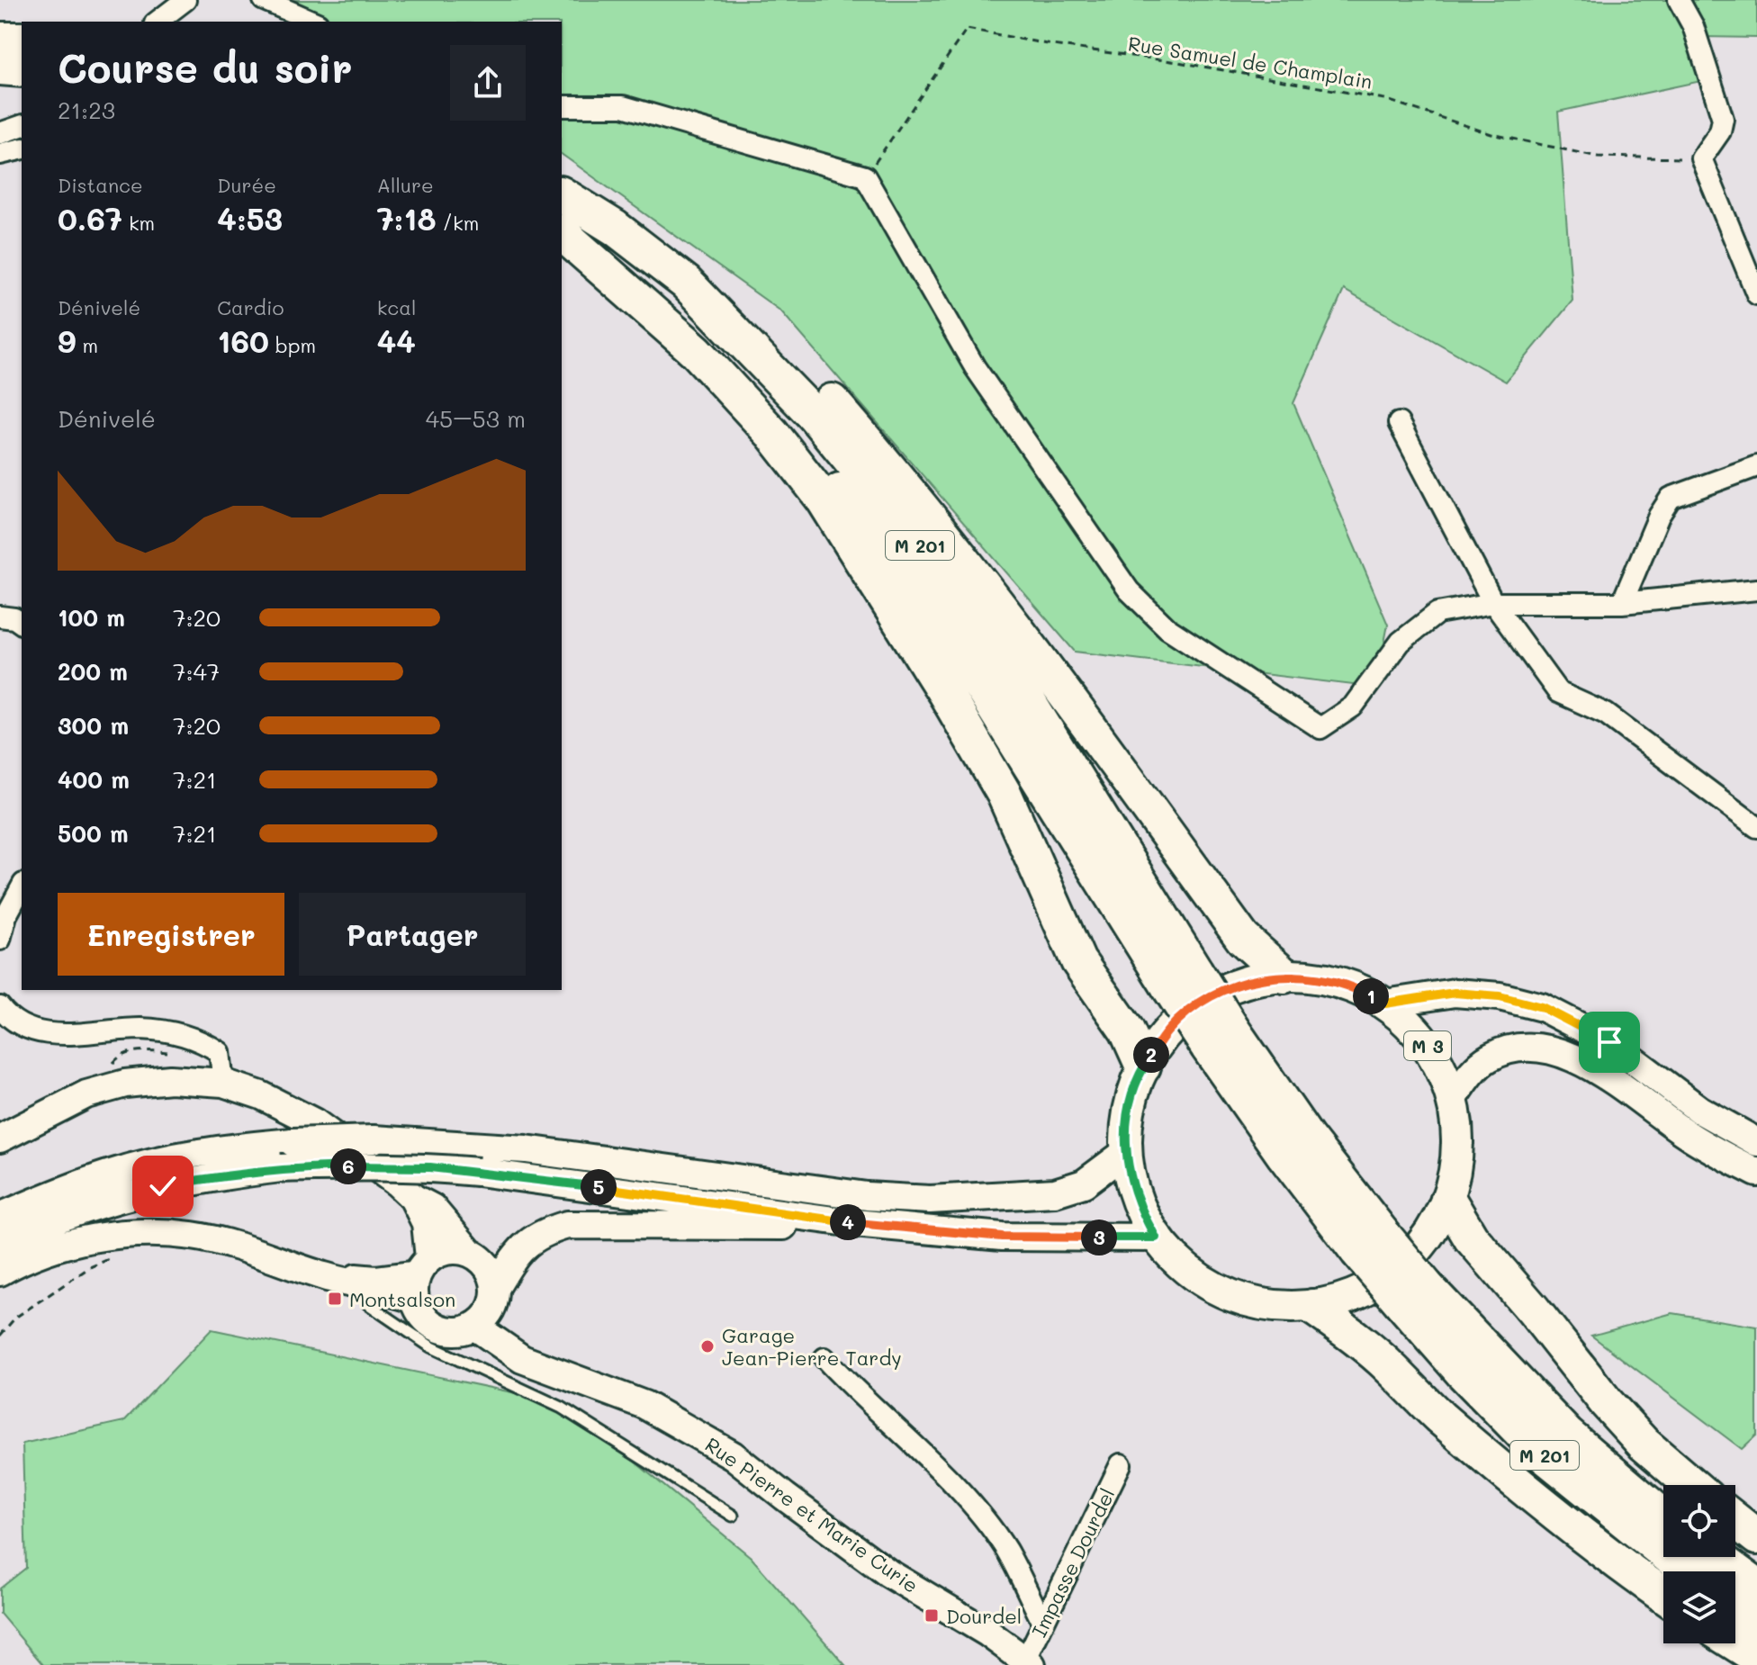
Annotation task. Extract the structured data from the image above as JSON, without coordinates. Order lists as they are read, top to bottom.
{
  "streets": {
    "highway": ["M 201"],
    "main road": ["M 3", "Rue Pierre et Marie Curie"],
    "street": ["Impasse Dourdel"],
    "path": ["Rue Samuel de Champlain"]
  },
  "crossings": [
    ["Rue Pierre et Marie Curie", "Impasse Dourdel"]
  ],
  "places": {
    "transit": ["Montsalson", "Dourdel"],
    "other": ["Garage Jean-Pierre Tardy"]
  },
  "page": {
    "heading": ["Course du soir", "21:23"],
    "stats": [
      ["Distance", "0.67 km"],
      ["Durée", "4:53"],
      ["Allure", "7:18 /km"],
      ["Dénivelé", "9 m"],
      ["Cardio", "160 bpm"],
      ["kcal", "44"]
    ],
    "chart": ["Dénivelé", "45–53 m"],
    "list": [
      {
        "name": "100 m",
        "note": "7:20"
      },
      {
        "name": "200 m",
        "note": "7:47"
      },
      {
        "name": "300 m",
        "note": "7:20"
      },
      {
        "name": "400 m",
        "note": "7:21"
      },
      {
        "name": "500 m",
        "note": "7:21"
      }
    ],
    "buttons": ["Enregistrer", "Partager"],
    "pins": [
      "1",
      "2",
      "6",
      "5",
      "4",
      "3"
    ]
  }
}
